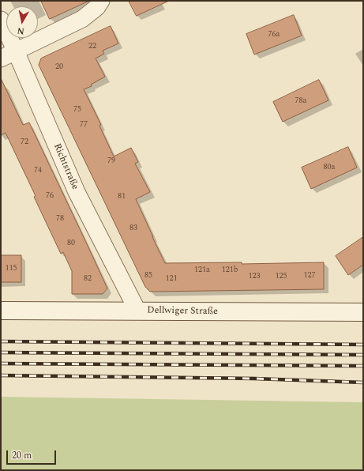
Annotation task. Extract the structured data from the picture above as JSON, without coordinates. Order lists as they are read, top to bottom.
{
  "streets": {
    "main road": ["Dellwiger Straße"],
    "street": ["Richtstraße"]
  },
  "crossings": [
    ["Richtstraße", "Dellwiger Straße"]
  ],
  "house_numbers": [
    "76a",
    "22",
    "20",
    "78a",
    "75",
    "77",
    "72",
    "79",
    "80a",
    "74",
    "76",
    "81",
    "78",
    "83",
    "80",
    "115",
    "121a",
    "121b",
    "85",
    "127",
    "123",
    "125",
    "82",
    "121"
  ],
  "scale_bar": "20 m",
  "north": "bottom"
}
